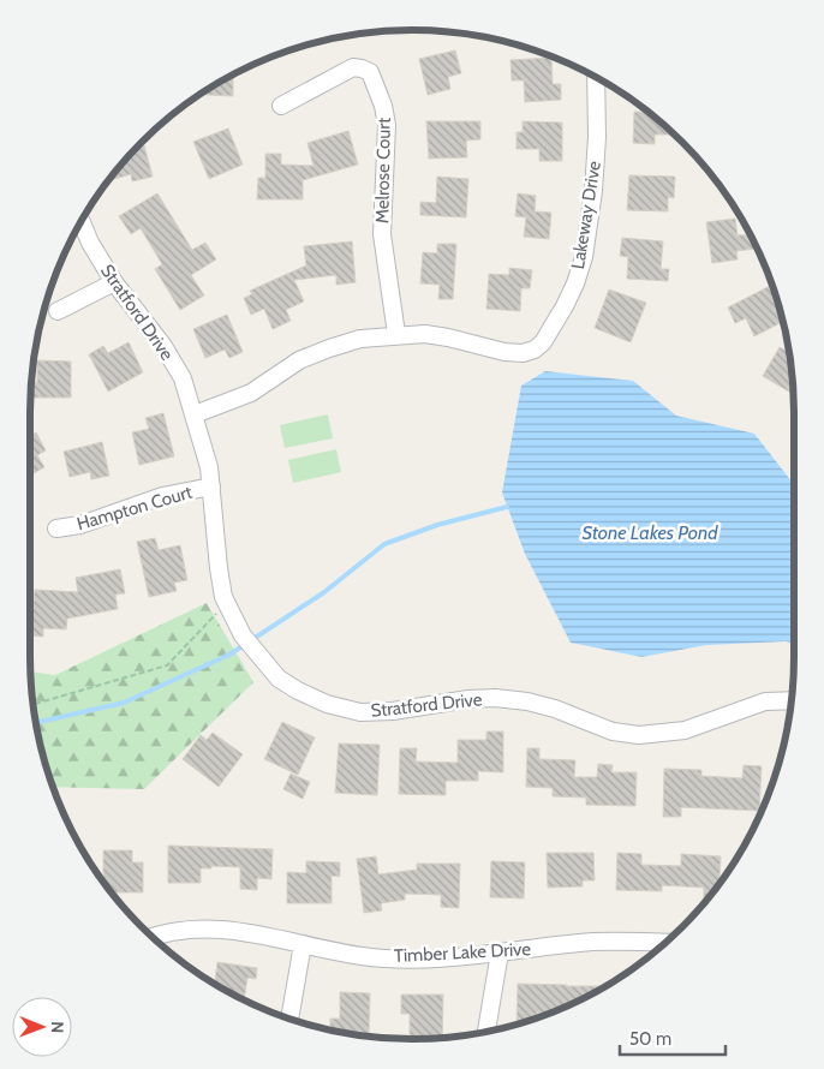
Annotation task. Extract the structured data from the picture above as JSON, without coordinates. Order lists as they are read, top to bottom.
{
  "streets": {
    "street": [
      "Melrose Court",
      "Lakeway Drive",
      "Stratford Drive",
      "Hampton Court",
      "Timber Lake Drive"
    ]
  },
  "crossings": [
    ["Melrose Court", "Lakeway Drive"],
    ["Lakeway Drive", "Stratford Drive"],
    ["Stratford Drive", "Hampton Court"]
  ],
  "water": ["Stone Lakes Pond"],
  "scale_bar": "50 m",
  "north": "right"
}
